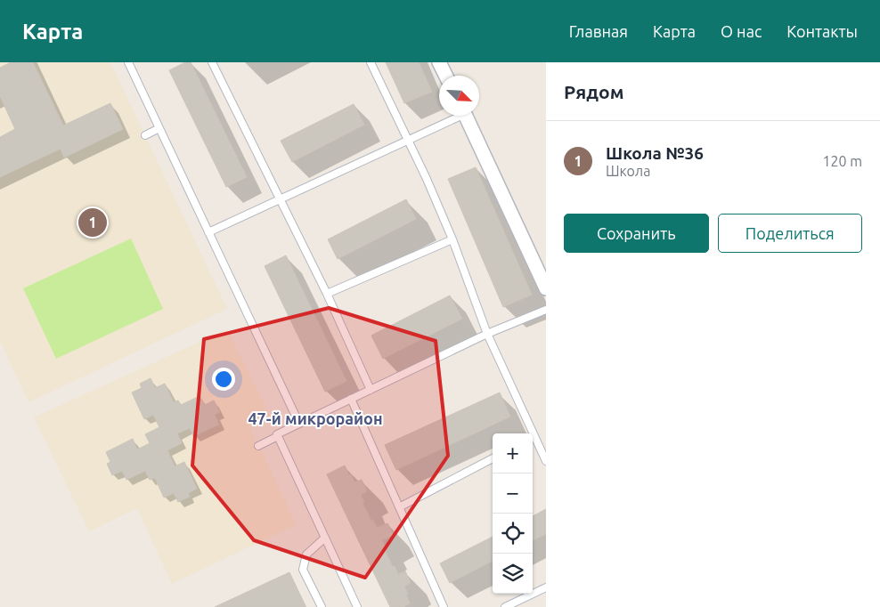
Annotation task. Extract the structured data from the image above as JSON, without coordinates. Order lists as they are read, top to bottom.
{
  "districts": ["47-й микрорайон"],
  "north": "bottom right",
  "page": {
    "header": "Карта",
    "nav": [
      "Главная",
      "Карта",
      "О нас",
      "Контакты"
    ],
    "heading": "Рядом",
    "list": [
      {
        "mark": "1",
        "name": "Школа №36",
        "note": "Школа",
        "value": "120 m"
      }
    ],
    "buttons": ["Сохранить", "Поделиться"],
    "pins": "1",
    "map_buttons": ["+", "−"]
  }
}
